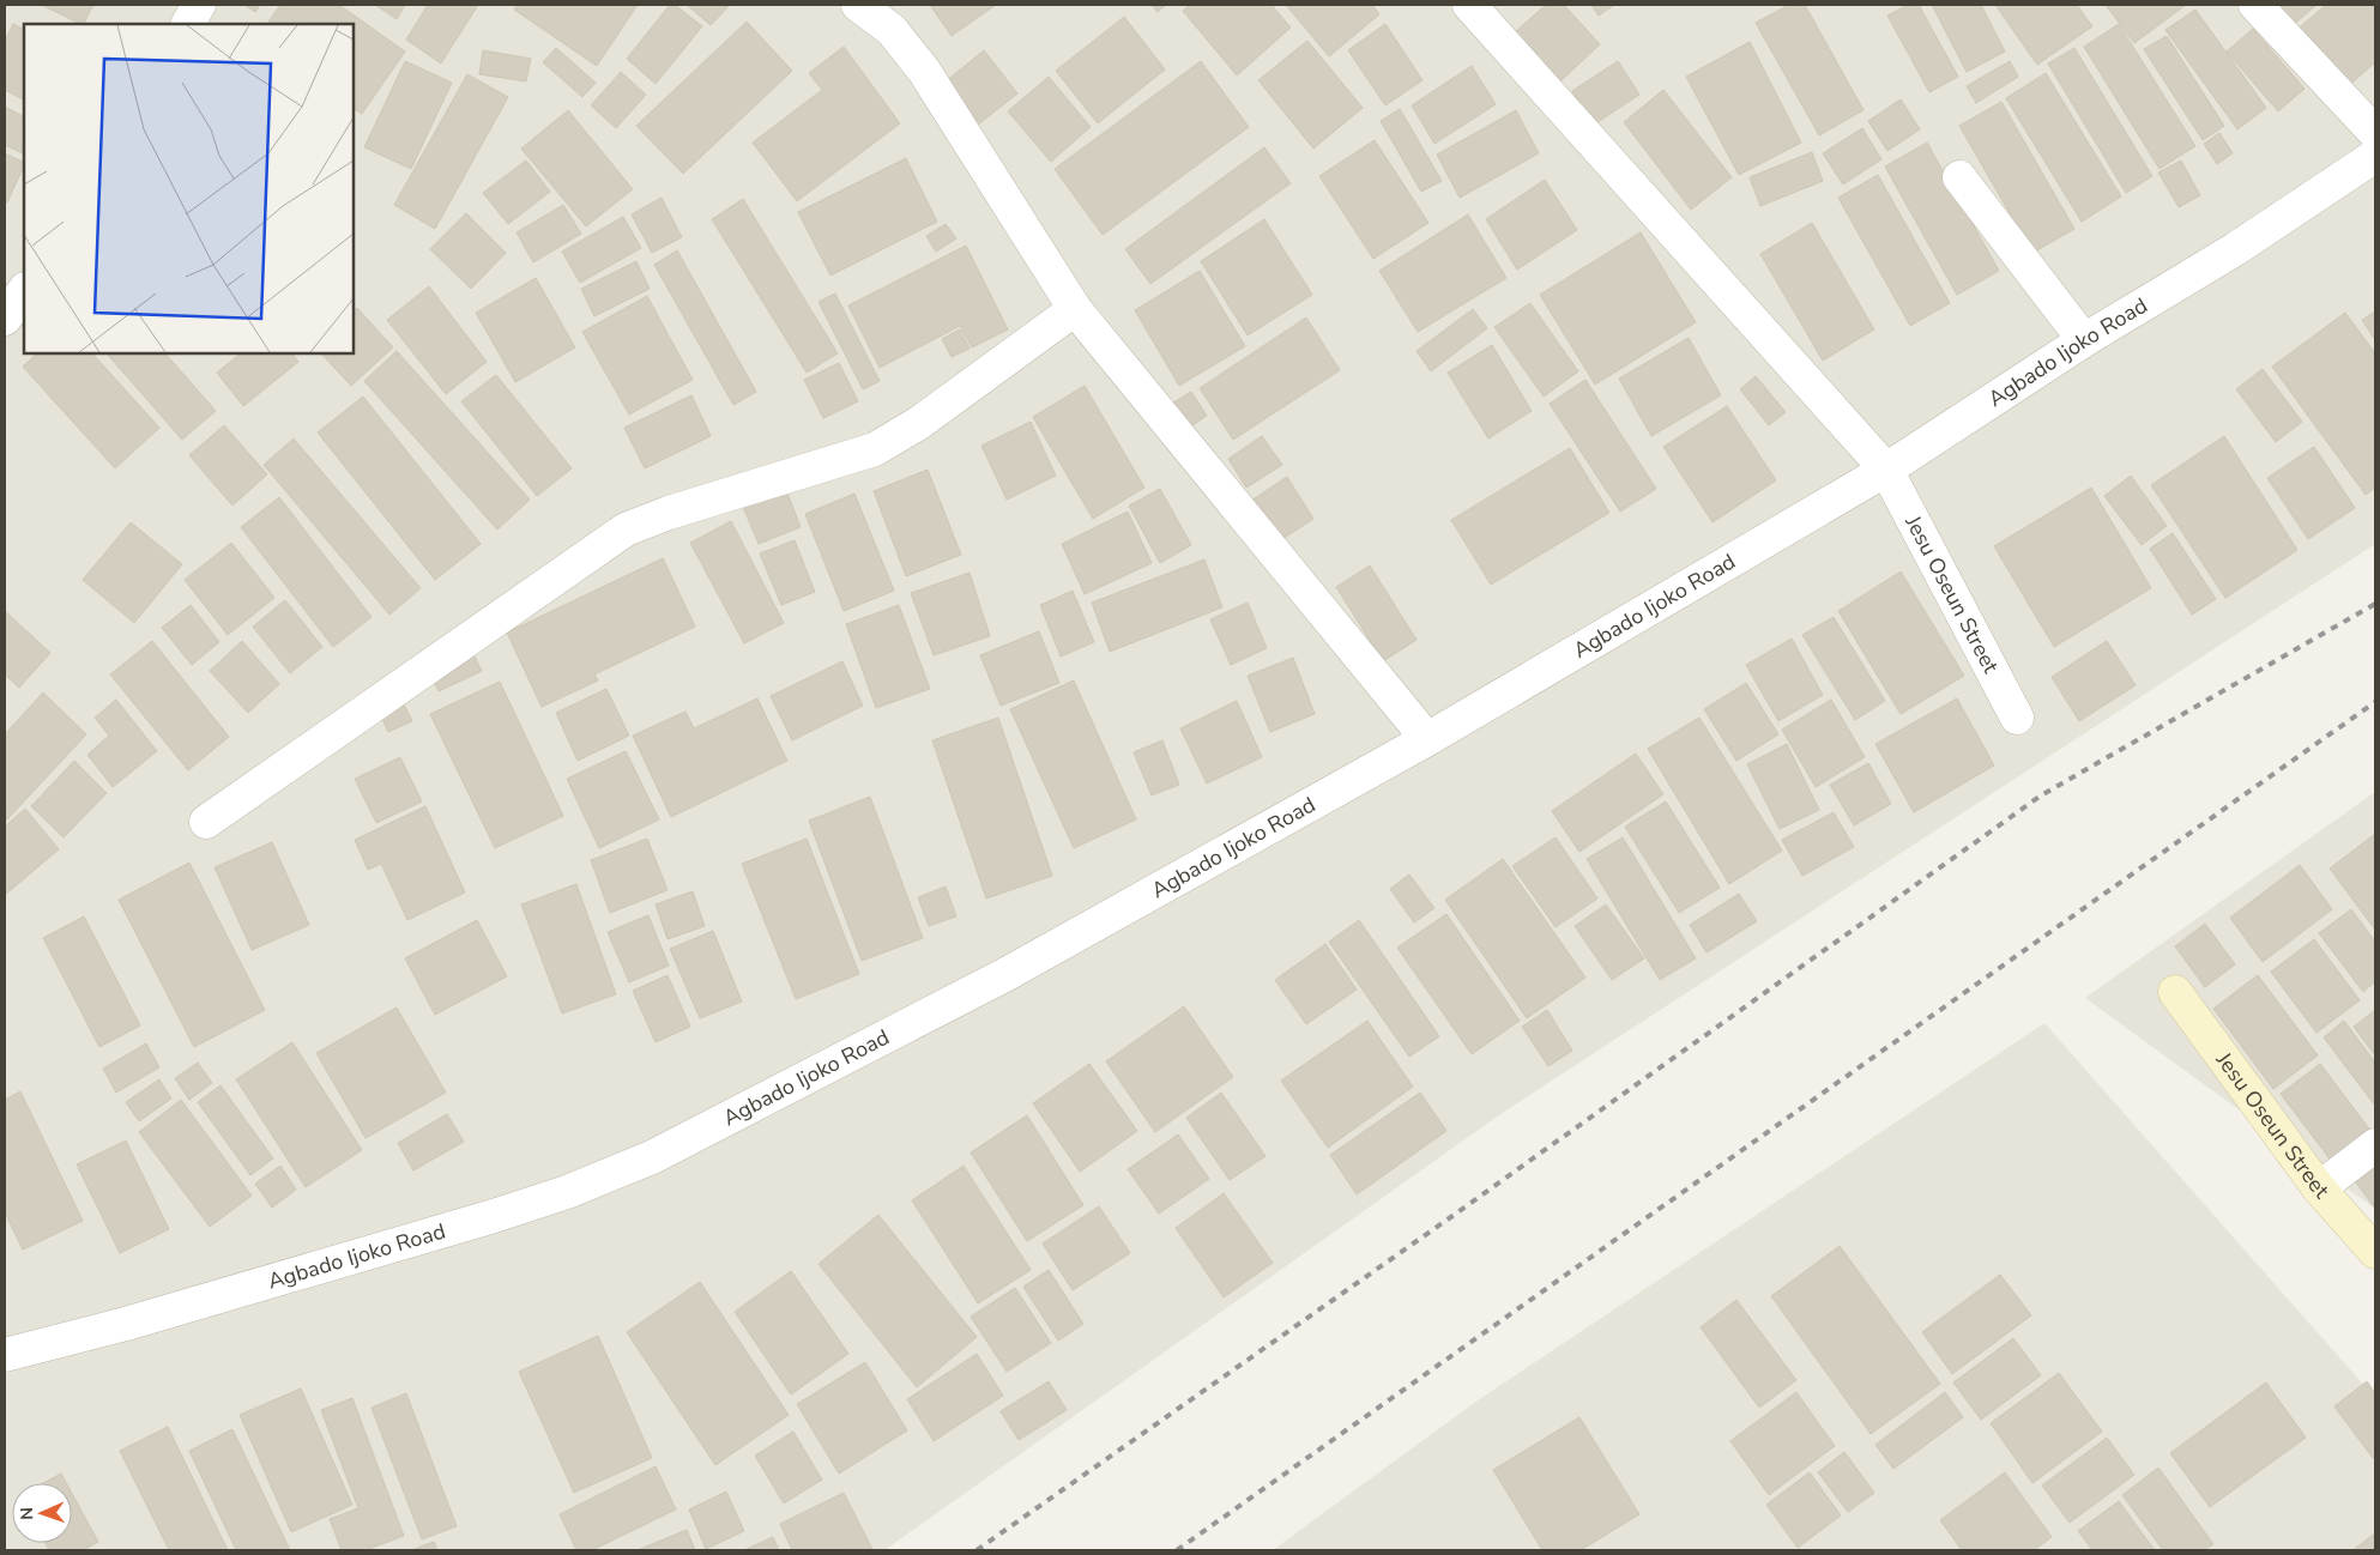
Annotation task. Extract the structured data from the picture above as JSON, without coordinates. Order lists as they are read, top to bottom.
{
  "streets": {
    "main road": ["Jesu Oseun Street"],
    "street": ["Agbado Ijoko Road"]
  },
  "crossings": [
    ["Agbado Ijoko Road", "Jesu Oseun Street"]
  ],
  "north": "left"
}
